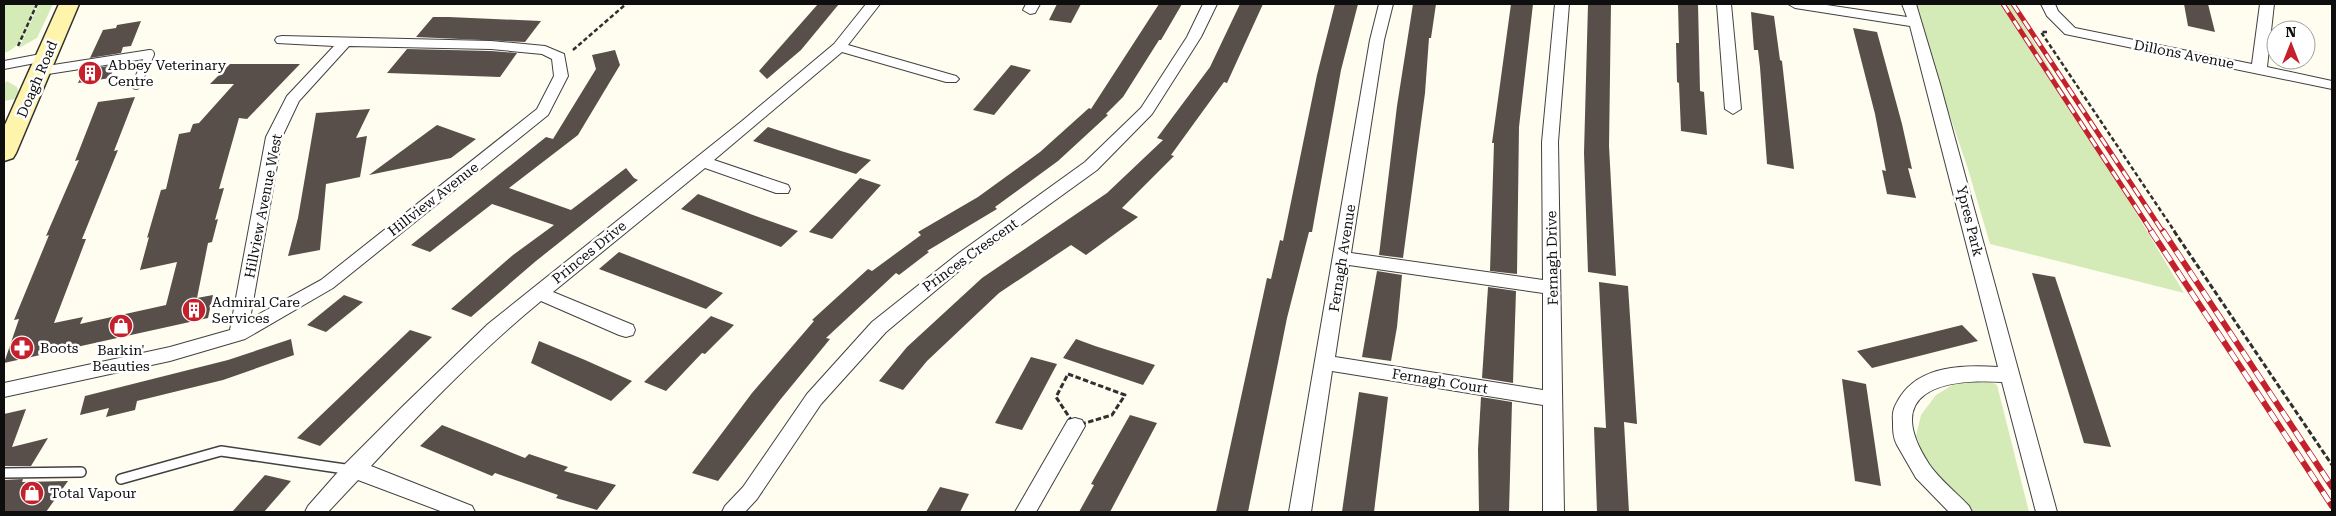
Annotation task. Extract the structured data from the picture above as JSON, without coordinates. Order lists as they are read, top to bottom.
{
  "streets": {
    "main road": ["Doagh Road"],
    "street": [
      "Dillons Avenue",
      "Hillview Avenue",
      "Hillview Avenue West",
      "Ypres Park",
      "Princes Drive",
      "Princes Crescent",
      "Fernagh Avenue",
      "Fernagh Drive",
      "Fernagh Court"
    ]
  },
  "crossings": [
    ["Hillview Avenue", "Hillview Avenue West"],
    ["Fernagh Avenue", "Fernagh Court"],
    ["Fernagh Drive", "Fernagh Court"]
  ],
  "places": {
    "building": ["Abbey Veterinary Centre", "Admiral Care Services"],
    "shop": ["Barkin' Beauties", "Total Vapour"],
    "pharmacy": ["Boots"]
  },
  "north": "top"
}
